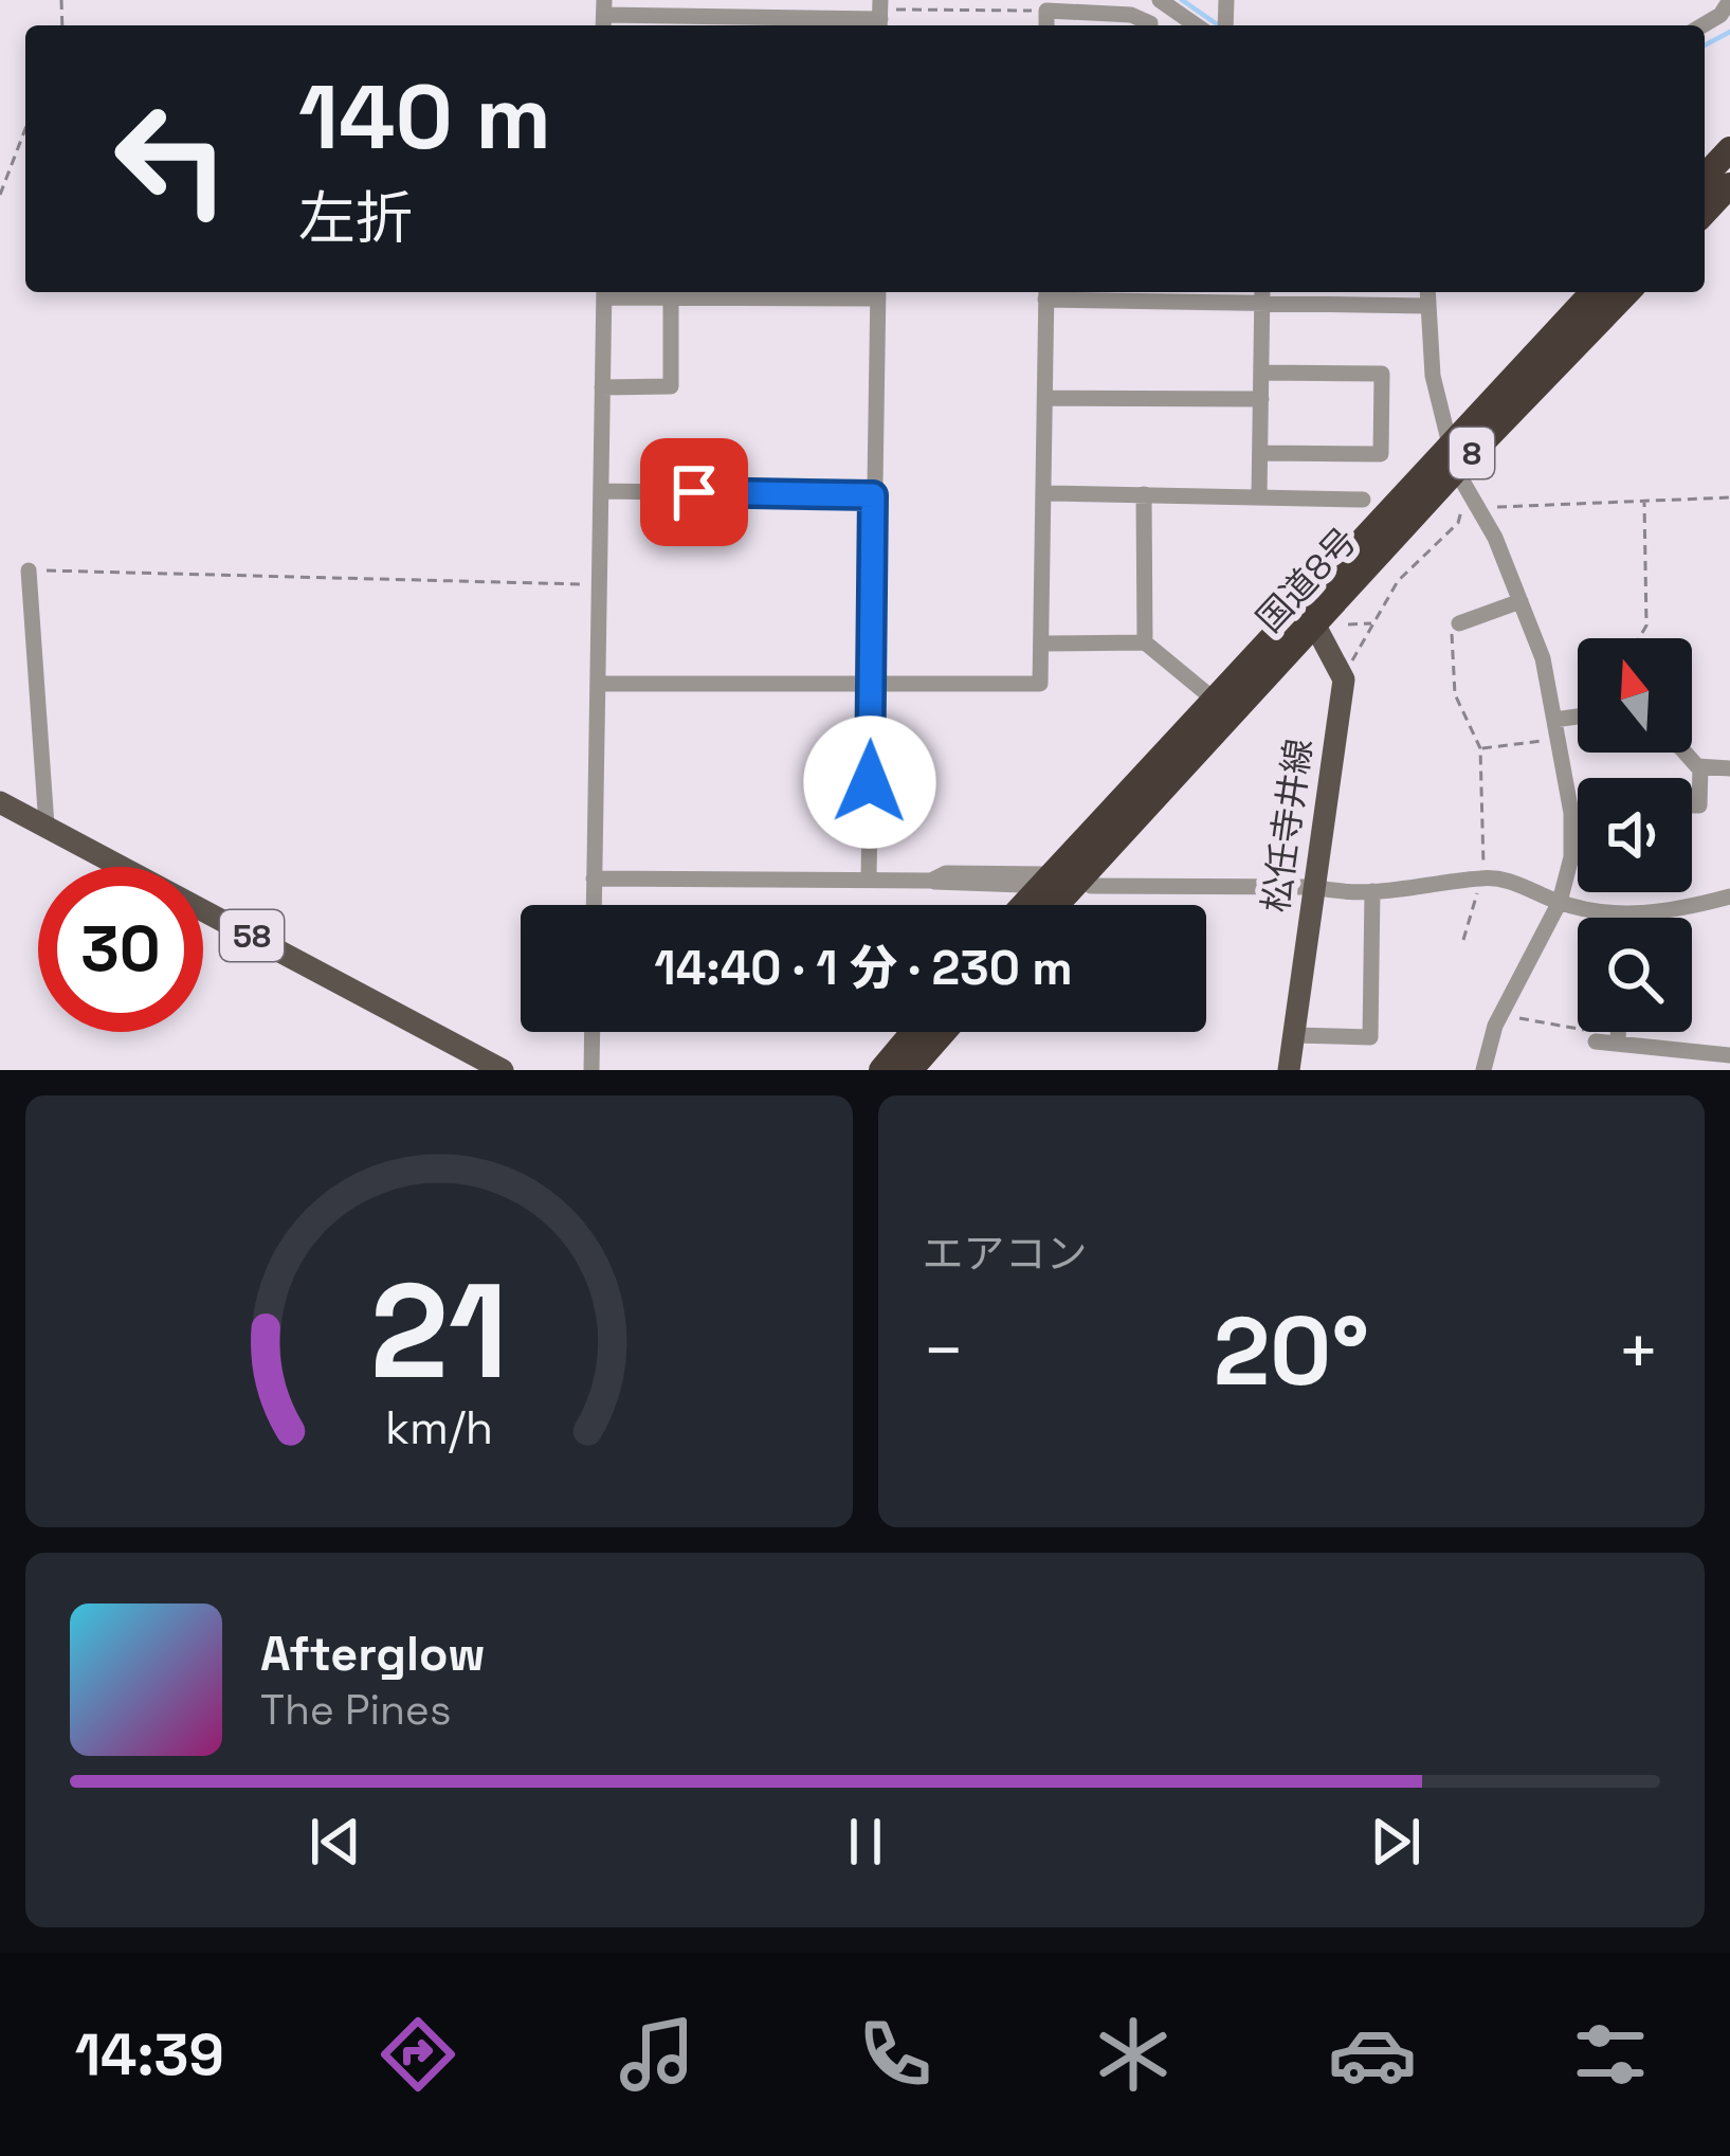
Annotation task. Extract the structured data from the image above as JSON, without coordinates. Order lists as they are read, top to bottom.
{
  "streets": {
    "highway": ["8", "国道8号"],
    "main road": ["松任寺井線", "58"]
  },
  "north": "top",
  "page": {
    "turn": ["140 m", "左折"],
    "limit": "30",
    "trip": "14:40 · 1 分 · 230 m",
    "tile": "エアコン",
    "heat": ["−", "20°", "+"],
    "song": ["Afterglow", "The Pines"],
    "tabs": "14:39",
    "gauge": ["21", "km/h"]
  }
}
